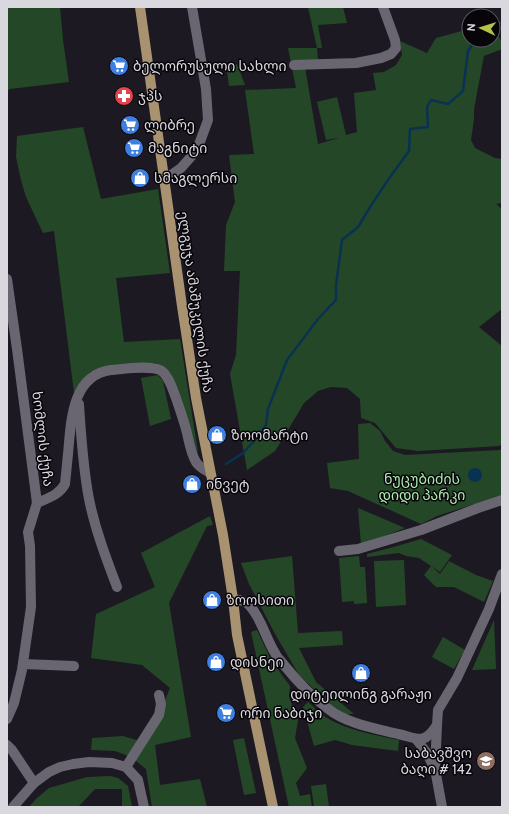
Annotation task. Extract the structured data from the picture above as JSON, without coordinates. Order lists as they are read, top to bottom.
{
  "streets": {
    "main road": ["ელგუჯა ამაშუკელის ქუჩა"],
    "street": ["ხომლის ქუჩა"]
  },
  "parks": ["ნუცუბიძის დიდი პარკი"],
  "places": {
    "supermarket": [
      "ბელორუსული სახლი",
      "ლიბრე",
      "მაგნიტი",
      "ორი ნაბიჯი"
    ],
    "pharmacy": ["ჯპს"],
    "shop": [
      "სმაგლერსი",
      "ზოომარტი",
      "ინვეტ",
      "ზოოსითი",
      "დისნეი",
      "დიტეილინგ გარაჟი"
    ],
    "school or university": ["საბავშვო ბაღი # 142"]
  },
  "north": "left"
}
